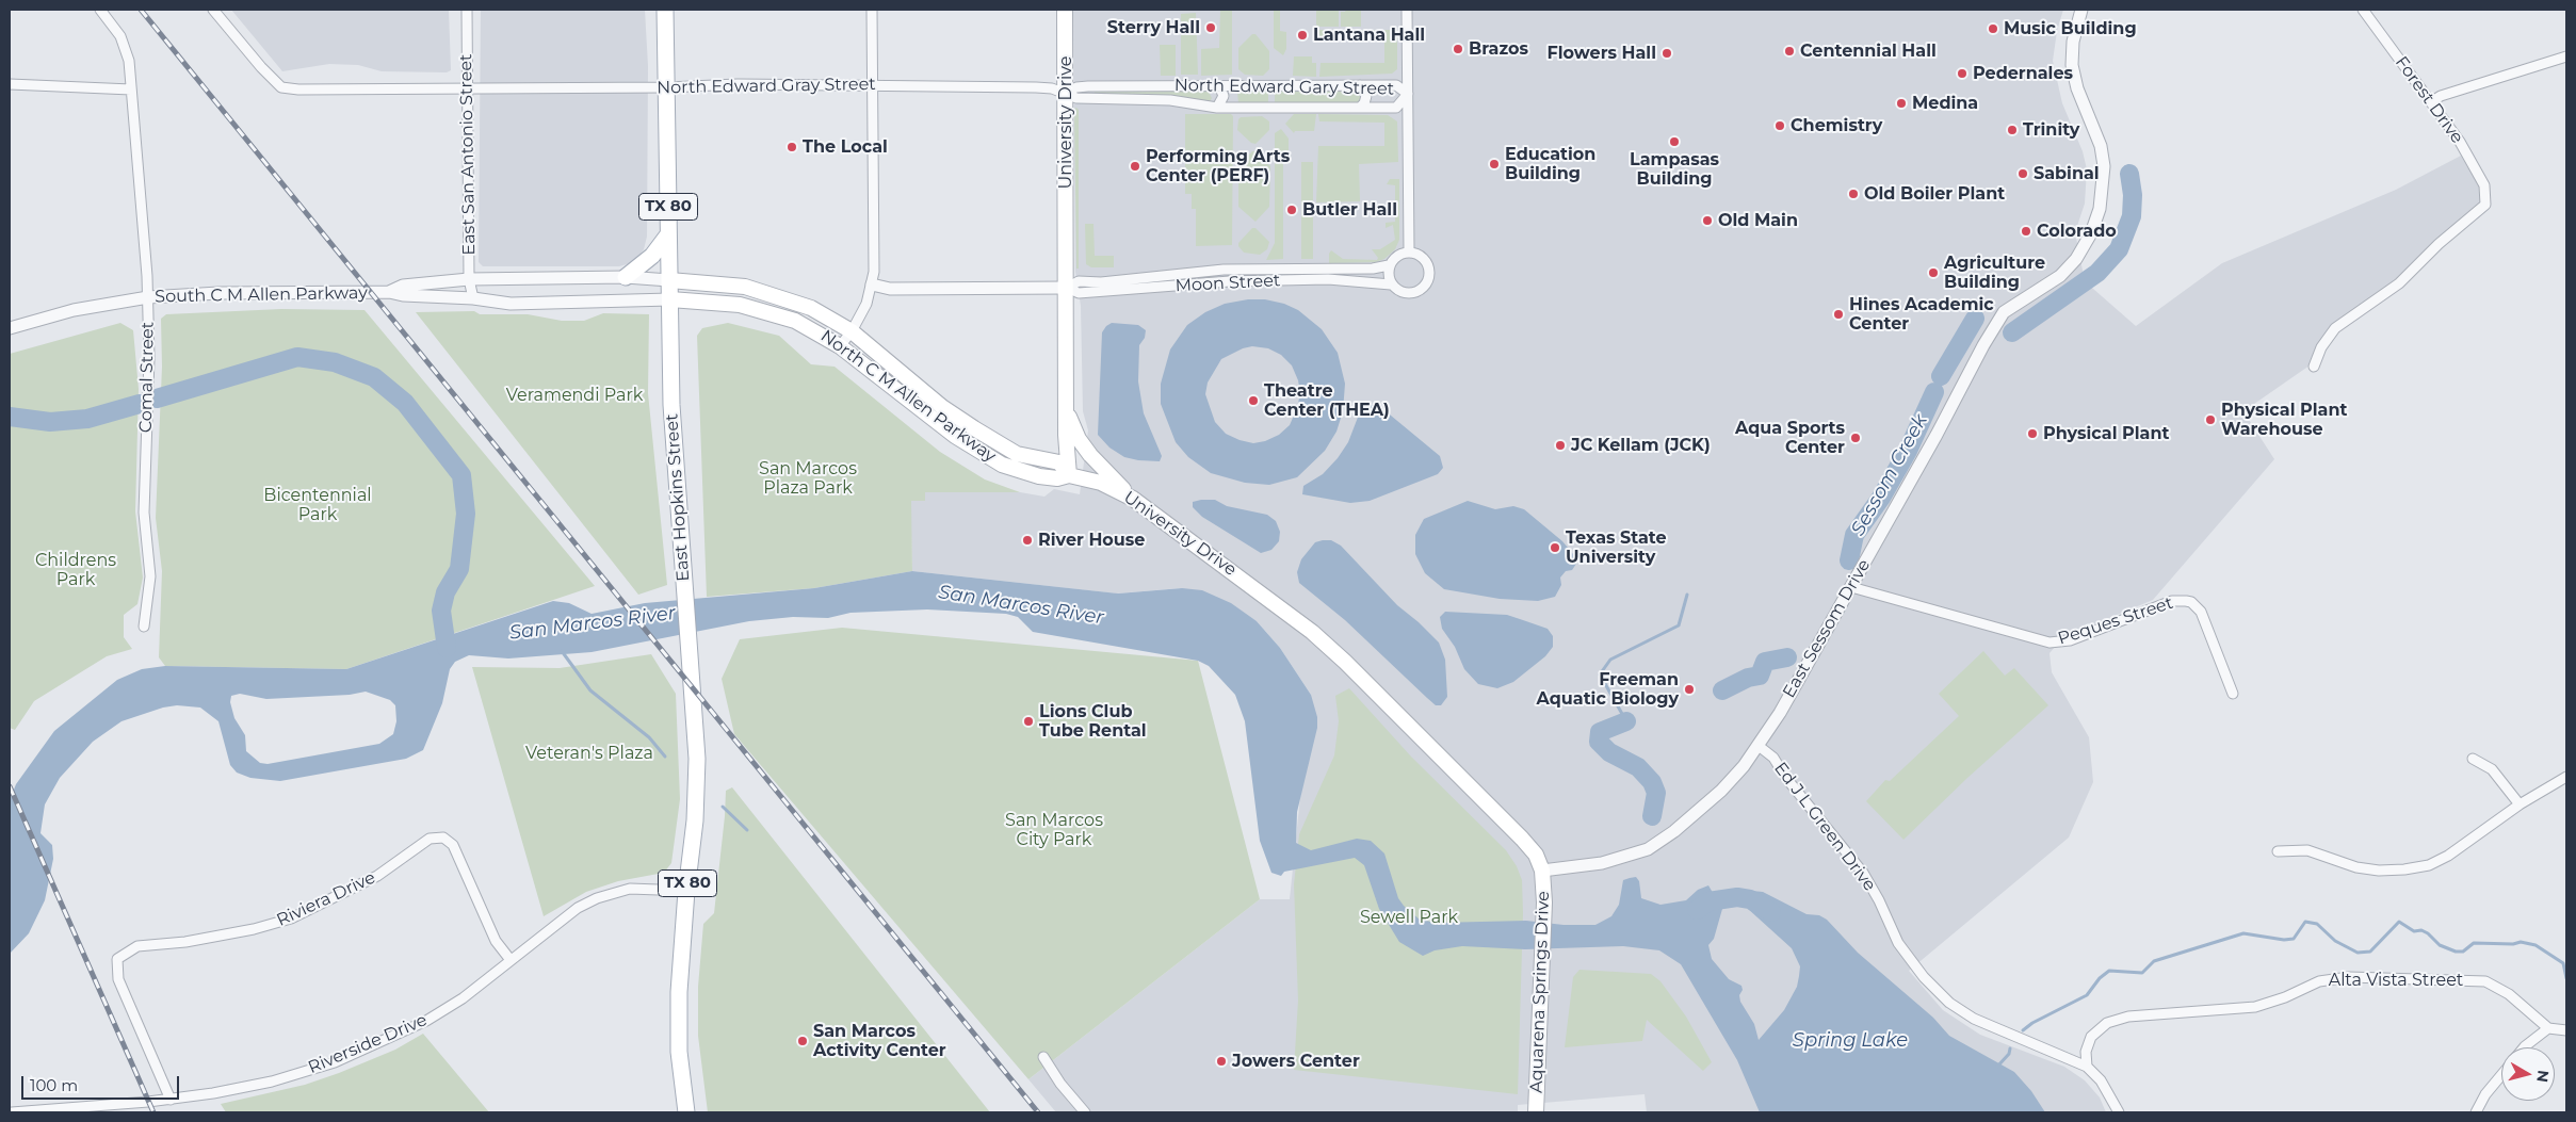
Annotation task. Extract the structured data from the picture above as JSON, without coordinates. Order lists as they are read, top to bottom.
{
  "streets": {
    "main road": [
      "University Drive",
      "TX 80",
      "North C M Allen Parkway",
      "East Hopkins Street",
      "Aquarena Springs Drive"
    ],
    "street": [
      "North Edward Gray Street",
      "North Edward Gary Street",
      "Forest Drive",
      "East San Antonio Street",
      "Moon Street",
      "South C M Allen Parkway",
      "Comal Street",
      "Peques Street",
      "East Sessom Drive",
      "Ed J L Green Drive",
      "Riviera Drive",
      "Alta Vista Street",
      "Riverside Drive"
    ]
  },
  "crossings": [
    ["North Edward Gray Street", "North Edward Gary Street"],
    ["North Edward Gray Street", "University Drive"],
    ["North Edward Gray Street", "East San Antonio Street"],
    ["North Edward Gray Street", "East Hopkins Street"],
    ["North Edward Gary Street", "University Drive"],
    ["University Drive", "Moon Street"],
    ["University Drive", "North C M Allen Parkway"],
    ["University Drive", "East Sessom Drive"],
    ["University Drive", "Aquarena Springs Drive"],
    ["East San Antonio Street", "South C M Allen Parkway"],
    ["East San Antonio Street", "North C M Allen Parkway"],
    ["South C M Allen Parkway", "Comal Street"],
    ["South C M Allen Parkway", "North C M Allen Parkway"],
    ["North C M Allen Parkway", "East Hopkins Street"],
    ["East Hopkins Street", "Riverside Drive"],
    ["Peques Street", "East Sessom Drive"],
    ["East Sessom Drive", "Ed J L Green Drive"],
    ["East Sessom Drive", "Aquarena Springs Drive"],
    ["Ed J L Green Drive", "Alta Vista Street"],
    ["Riviera Drive", "Riverside Drive"]
  ],
  "water": ["Sessom Creek", "San Marcos River", "Spring Lake"],
  "parks": [
    "Veramendi Park",
    "San Marcos Plaza Park",
    "Bicentennial Park",
    "Childrens Park",
    "Veteran's Plaza",
    "San Marcos City Park",
    "Sewell Park"
  ],
  "places": [
    "Sterry Hall",
    "Music Building",
    "Lantana Hall",
    "Brazos",
    "Centennial Hall",
    "Flowers Hall",
    "Pedernales",
    "Medina",
    "Chemistry",
    "Trinity",
    "Lampasas Building",
    "The Local",
    "Education Building",
    "Performing Arts Center (PERF)",
    "Sabinal",
    "Old Boiler Plant",
    "Butler Hall",
    "Old Main",
    "Colorado",
    "Agriculture Building",
    "Hines Academic Center",
    "Theatre Center (THEA)",
    "Physical Plant Warehouse",
    "Physical Plant",
    "Aqua Sports Center",
    "JC Kellam (JCK)",
    "River House",
    "Texas State University",
    "Freeman Aquatic Biology",
    "Lions Club Tube Rental",
    "San Marcos Activity Center",
    "Jowers Center"
  ],
  "scale_bar": "100 m",
  "north": "right"
}
